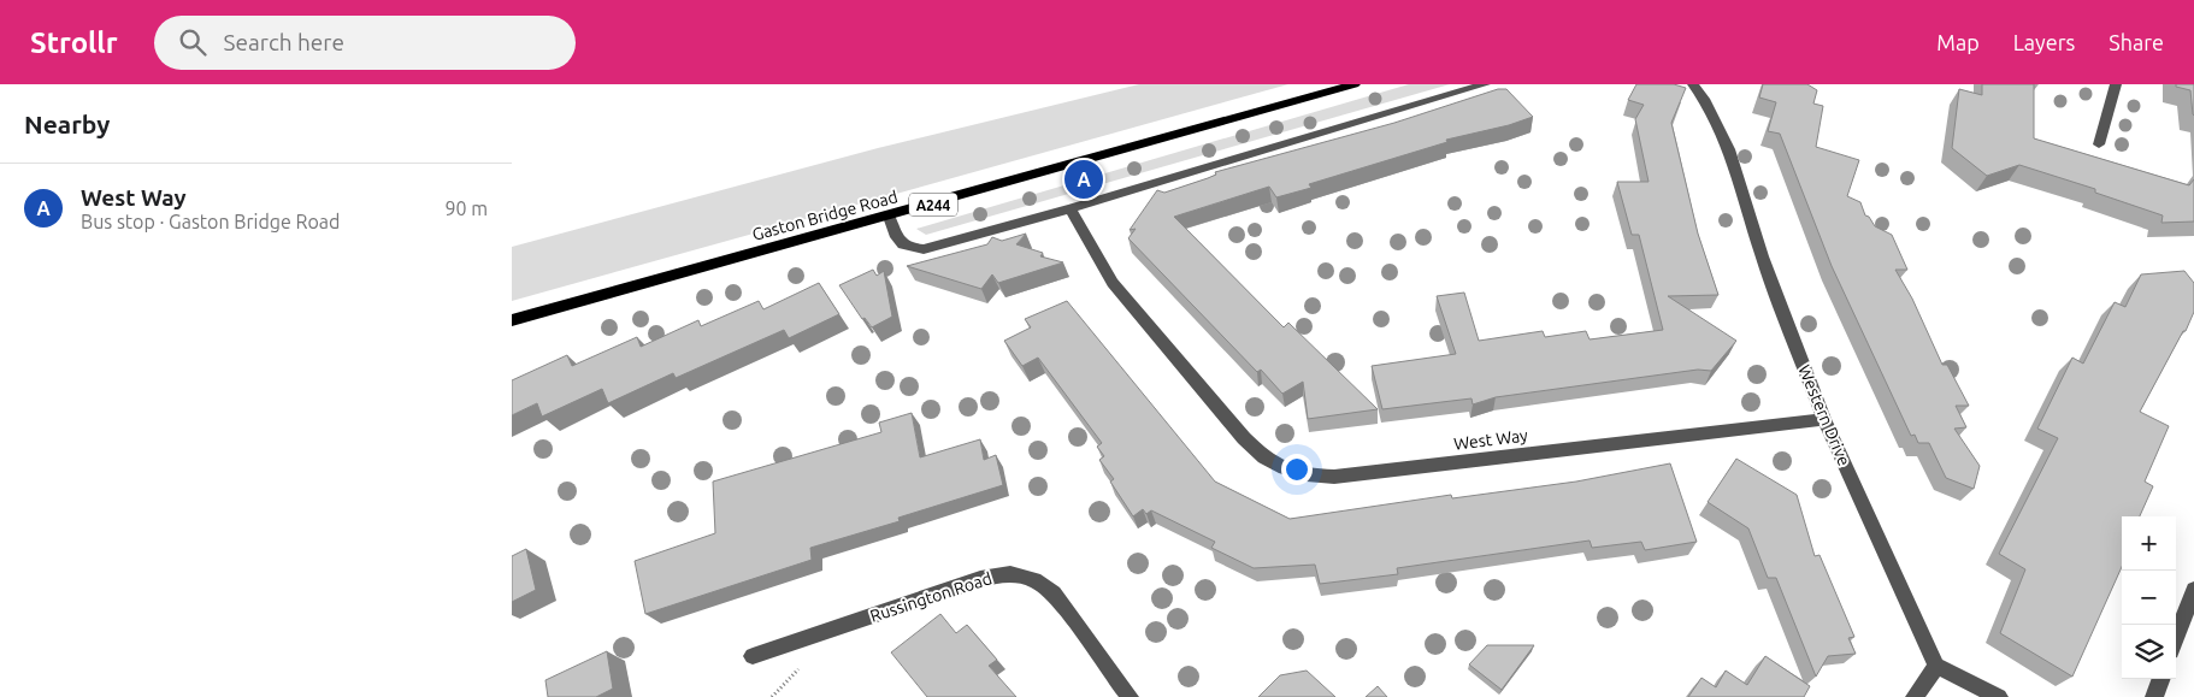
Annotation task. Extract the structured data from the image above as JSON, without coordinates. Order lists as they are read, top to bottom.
{
  "streets": {
    "main road": ["A244", "Gaston Bridge Road"],
    "street": ["Western Drive", "West Way", "Russington Road"]
  },
  "crossings": [
    ["Western Drive", "West Way"]
  ],
  "page": {
    "header": "Strollr",
    "search": "Search here",
    "nav": ["Map", "Layers", "Share"],
    "heading": "Nearby",
    "pins": "A",
    "list": [
      {
        "mark": "A",
        "name": "West Way",
        "note": "Bus stop · Gaston Bridge Road",
        "value": "90 m"
      }
    ],
    "map_buttons": ["+", "−"]
  }
}
